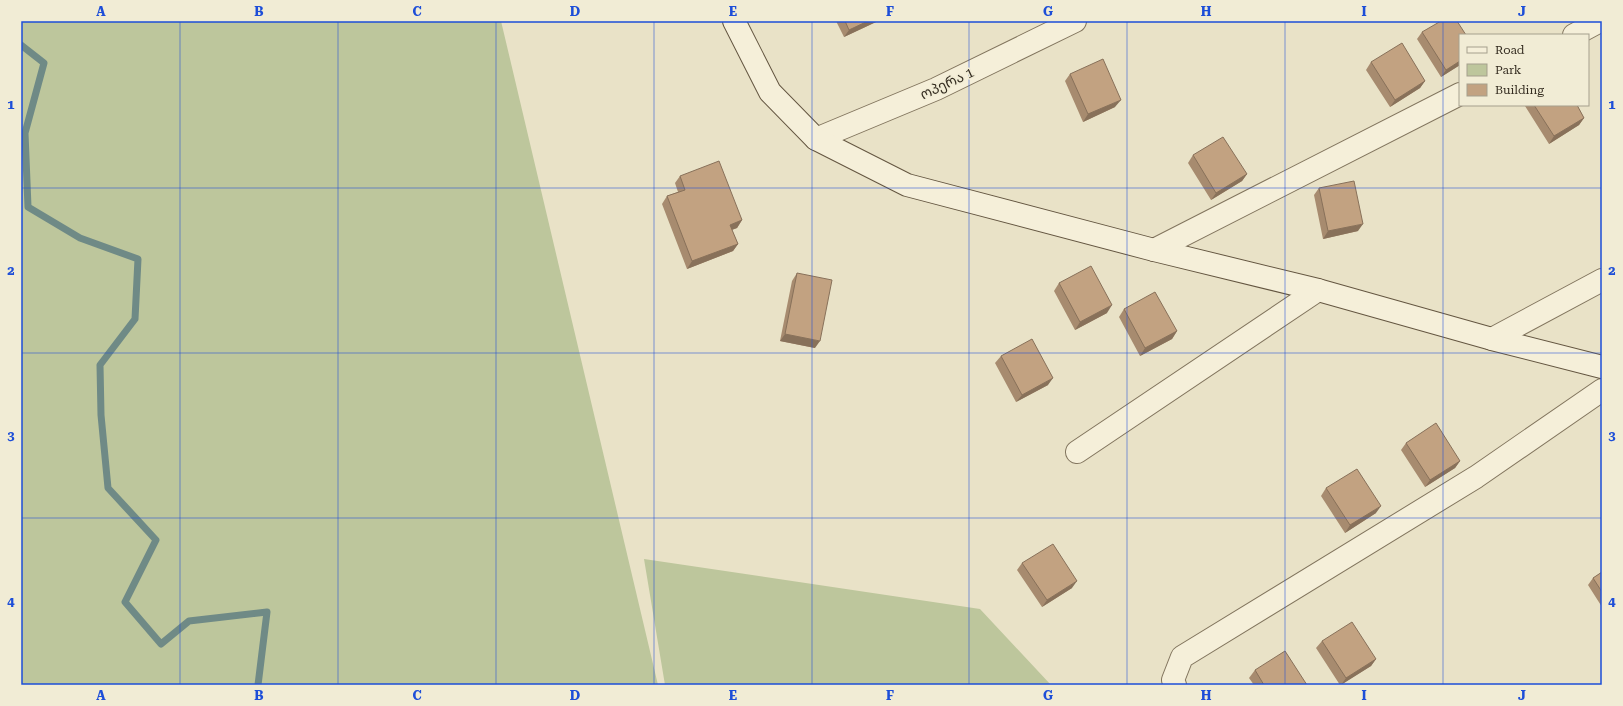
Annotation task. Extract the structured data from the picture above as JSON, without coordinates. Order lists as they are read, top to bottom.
{
  "streets": {
    "street": ["ოპერა 1"]
  },
  "legend": ["Road", "Park", "Building"],
  "grid": {
    "columns": [
      "A",
      "B",
      "C",
      "D",
      "E",
      "F",
      "G",
      "H",
      "I",
      "J"
    ],
    "rows": [
      "1",
      "2",
      "3",
      "4"
    ]
  }
}
